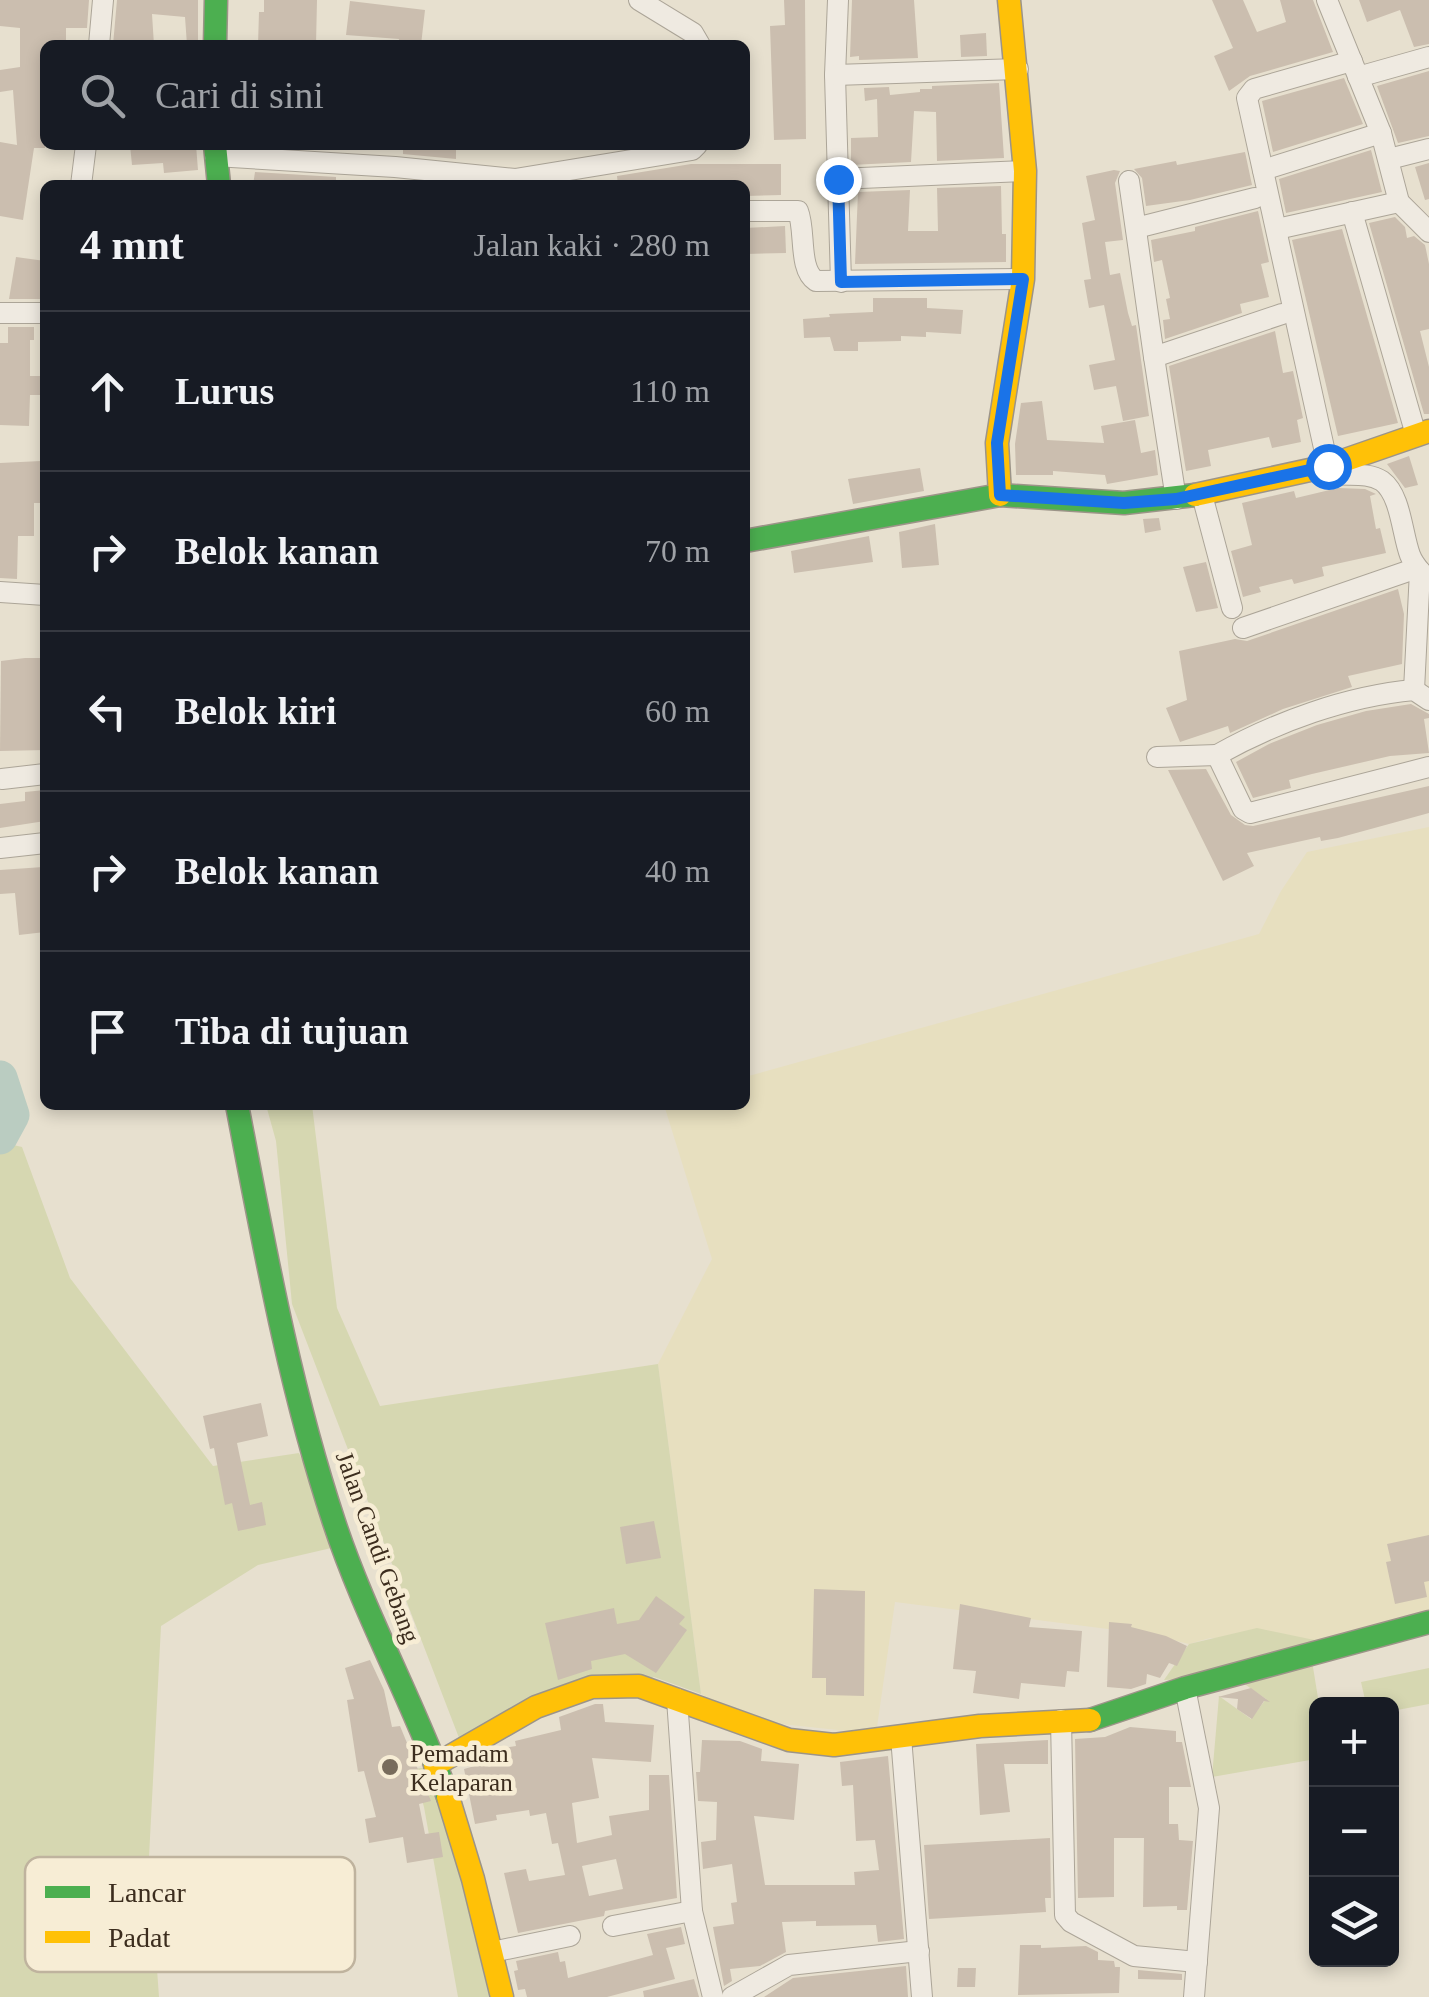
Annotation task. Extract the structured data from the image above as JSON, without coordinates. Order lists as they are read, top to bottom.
{
  "streets": {
    "street": ["Jalan Candi Gebang"]
  },
  "places": ["Pemadam Kelaparan"],
  "legend": ["Lancar", "Padat"],
  "page": {
    "search": "Cari di sini",
    "heading": ["4 mnt", "Jalan kaki · 280 m"],
    "list": [
      ["Lurus", "110 m"],
      ["Belok kanan", "70 m"],
      ["Belok kiri", "60 m"],
      ["Belok kanan", "40 m"],
      "Tiba di tujuan"
    ],
    "map_buttons": ["+", "−"]
  }
}
